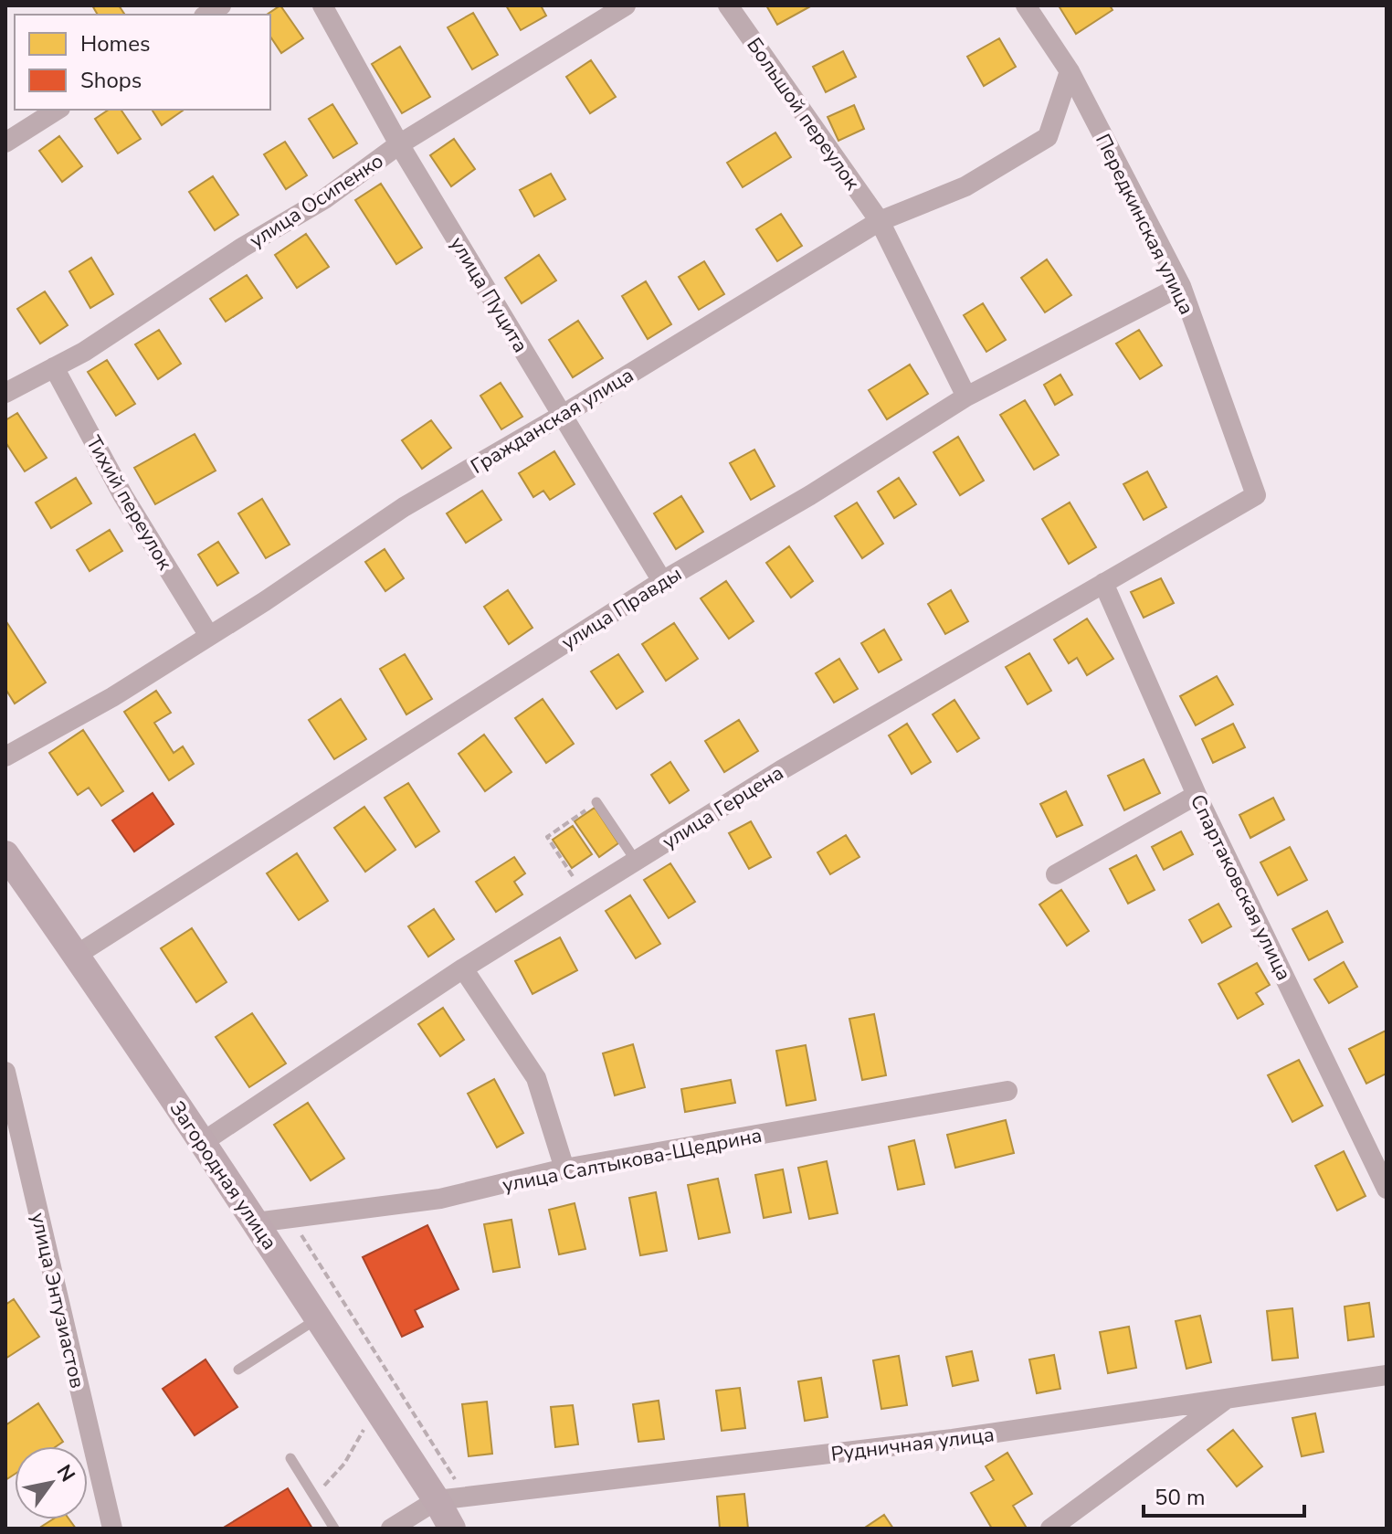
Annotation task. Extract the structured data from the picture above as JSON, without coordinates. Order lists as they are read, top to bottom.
{
  "streets": {
    "street": [
      "Большой переулок",
      "улица Осипенко",
      "Передкинская улица",
      "улица Пуцита",
      "Гражданская улица",
      "Тихий переулок",
      "улица Правды",
      "улица Герцена",
      "Спартаковская улица",
      "улица Салтыкова-Щедрина",
      "Загородная улица",
      "улица Энтузиастов",
      "Рудничная улица"
    ]
  },
  "crossings": [
    ["Большой переулок", "Гражданская улица"],
    ["Большой переулок", "улица Правды"],
    ["улица Осипенко", "улица Пуцита"],
    ["улица Осипенко", "Тихий переулок"],
    ["Передкинская улица", "Гражданская улица"],
    ["Передкинская улица", "улица Правды"],
    ["Передкинская улица", "улица Герцена"],
    ["улица Пуцита", "Гражданская улица"],
    ["улица Пуцита", "улица Правды"],
    ["Гражданская улица", "Тихий переулок"],
    ["улица Правды", "Загородная улица"],
    ["улица Герцена", "Спартаковская улица"],
    ["улица Герцена", "Загородная улица"],
    ["улица Салтыкова-Щедрина", "Загородная улица"],
    ["Загородная улица", "Рудничная улица"]
  ],
  "legend": ["Homes", "Shops"],
  "scale_bar": "50 m",
  "north": "top right"
}
